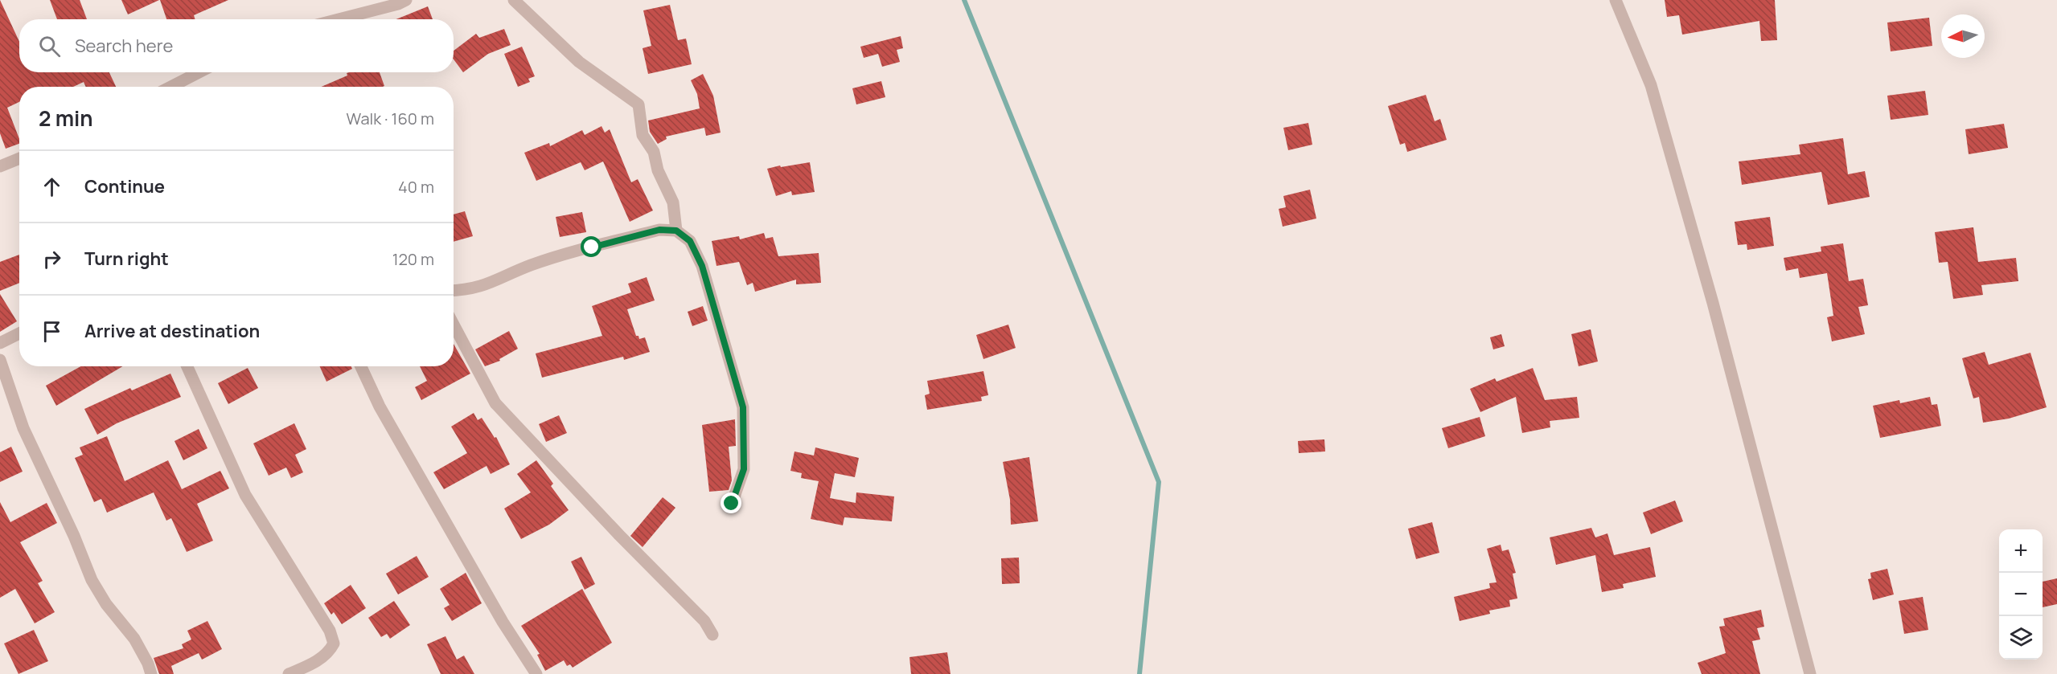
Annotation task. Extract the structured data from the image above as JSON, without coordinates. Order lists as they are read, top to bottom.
{
  "north": "left",
  "page": {
    "search": "Search here",
    "heading": ["2 min", "Walk · 160 m"],
    "list": [
      ["Continue", "40 m"],
      ["Turn right", "120 m"],
      "Arrive at destination"
    ],
    "map_buttons": ["+", "−"]
  }
}
